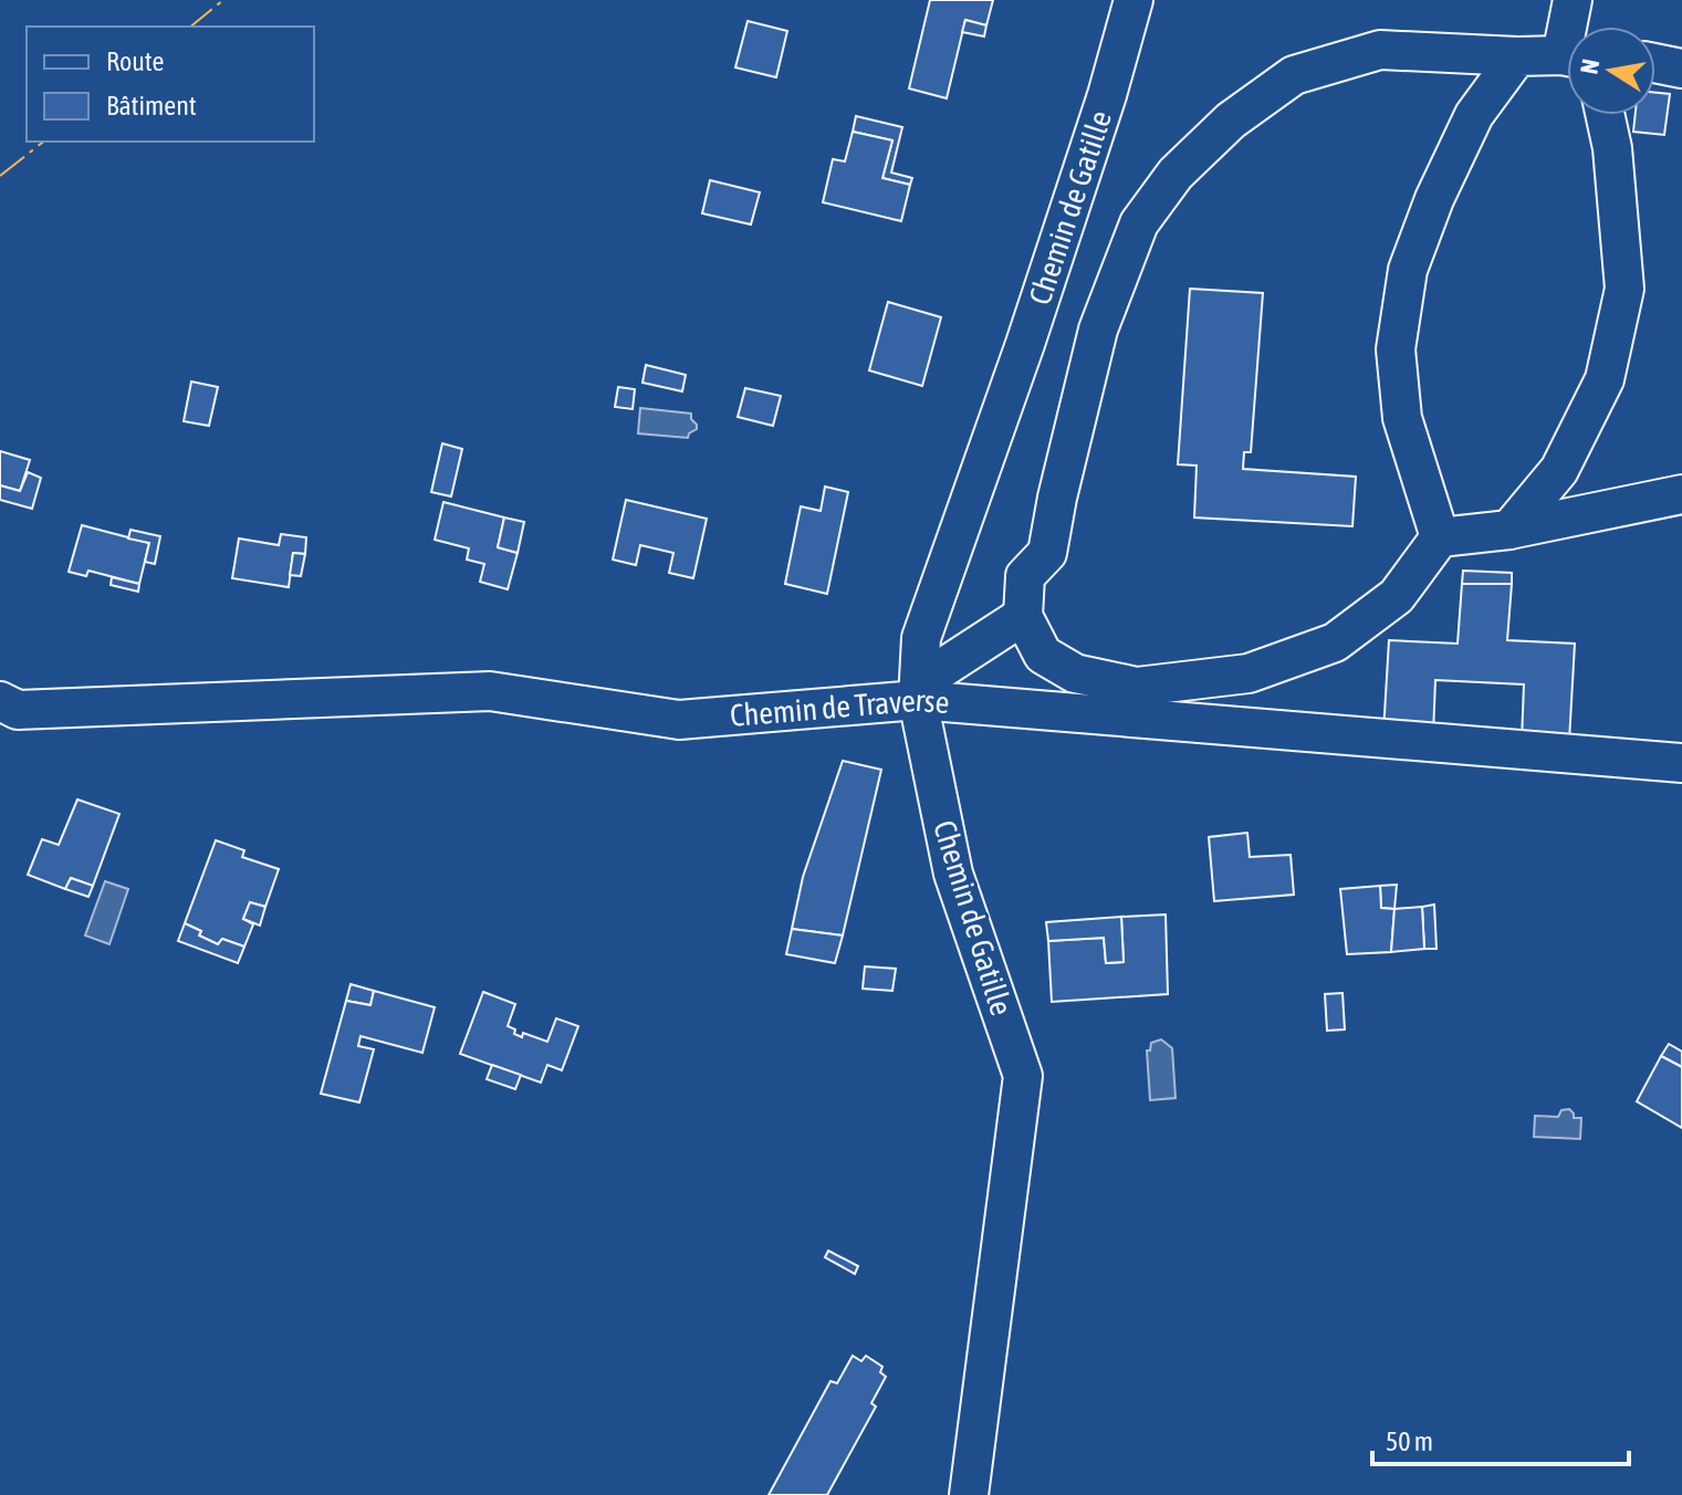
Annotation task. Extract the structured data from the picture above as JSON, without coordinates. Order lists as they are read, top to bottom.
{
  "streets": {
    "street": ["Chemin de Gatille", "Chemin de Traverse"]
  },
  "crossings": [
    ["Chemin de Gatille", "Chemin de Traverse"]
  ],
  "legend": ["Route", "Bâtiment"],
  "scale_bar": "50 m",
  "north": "left"
}
